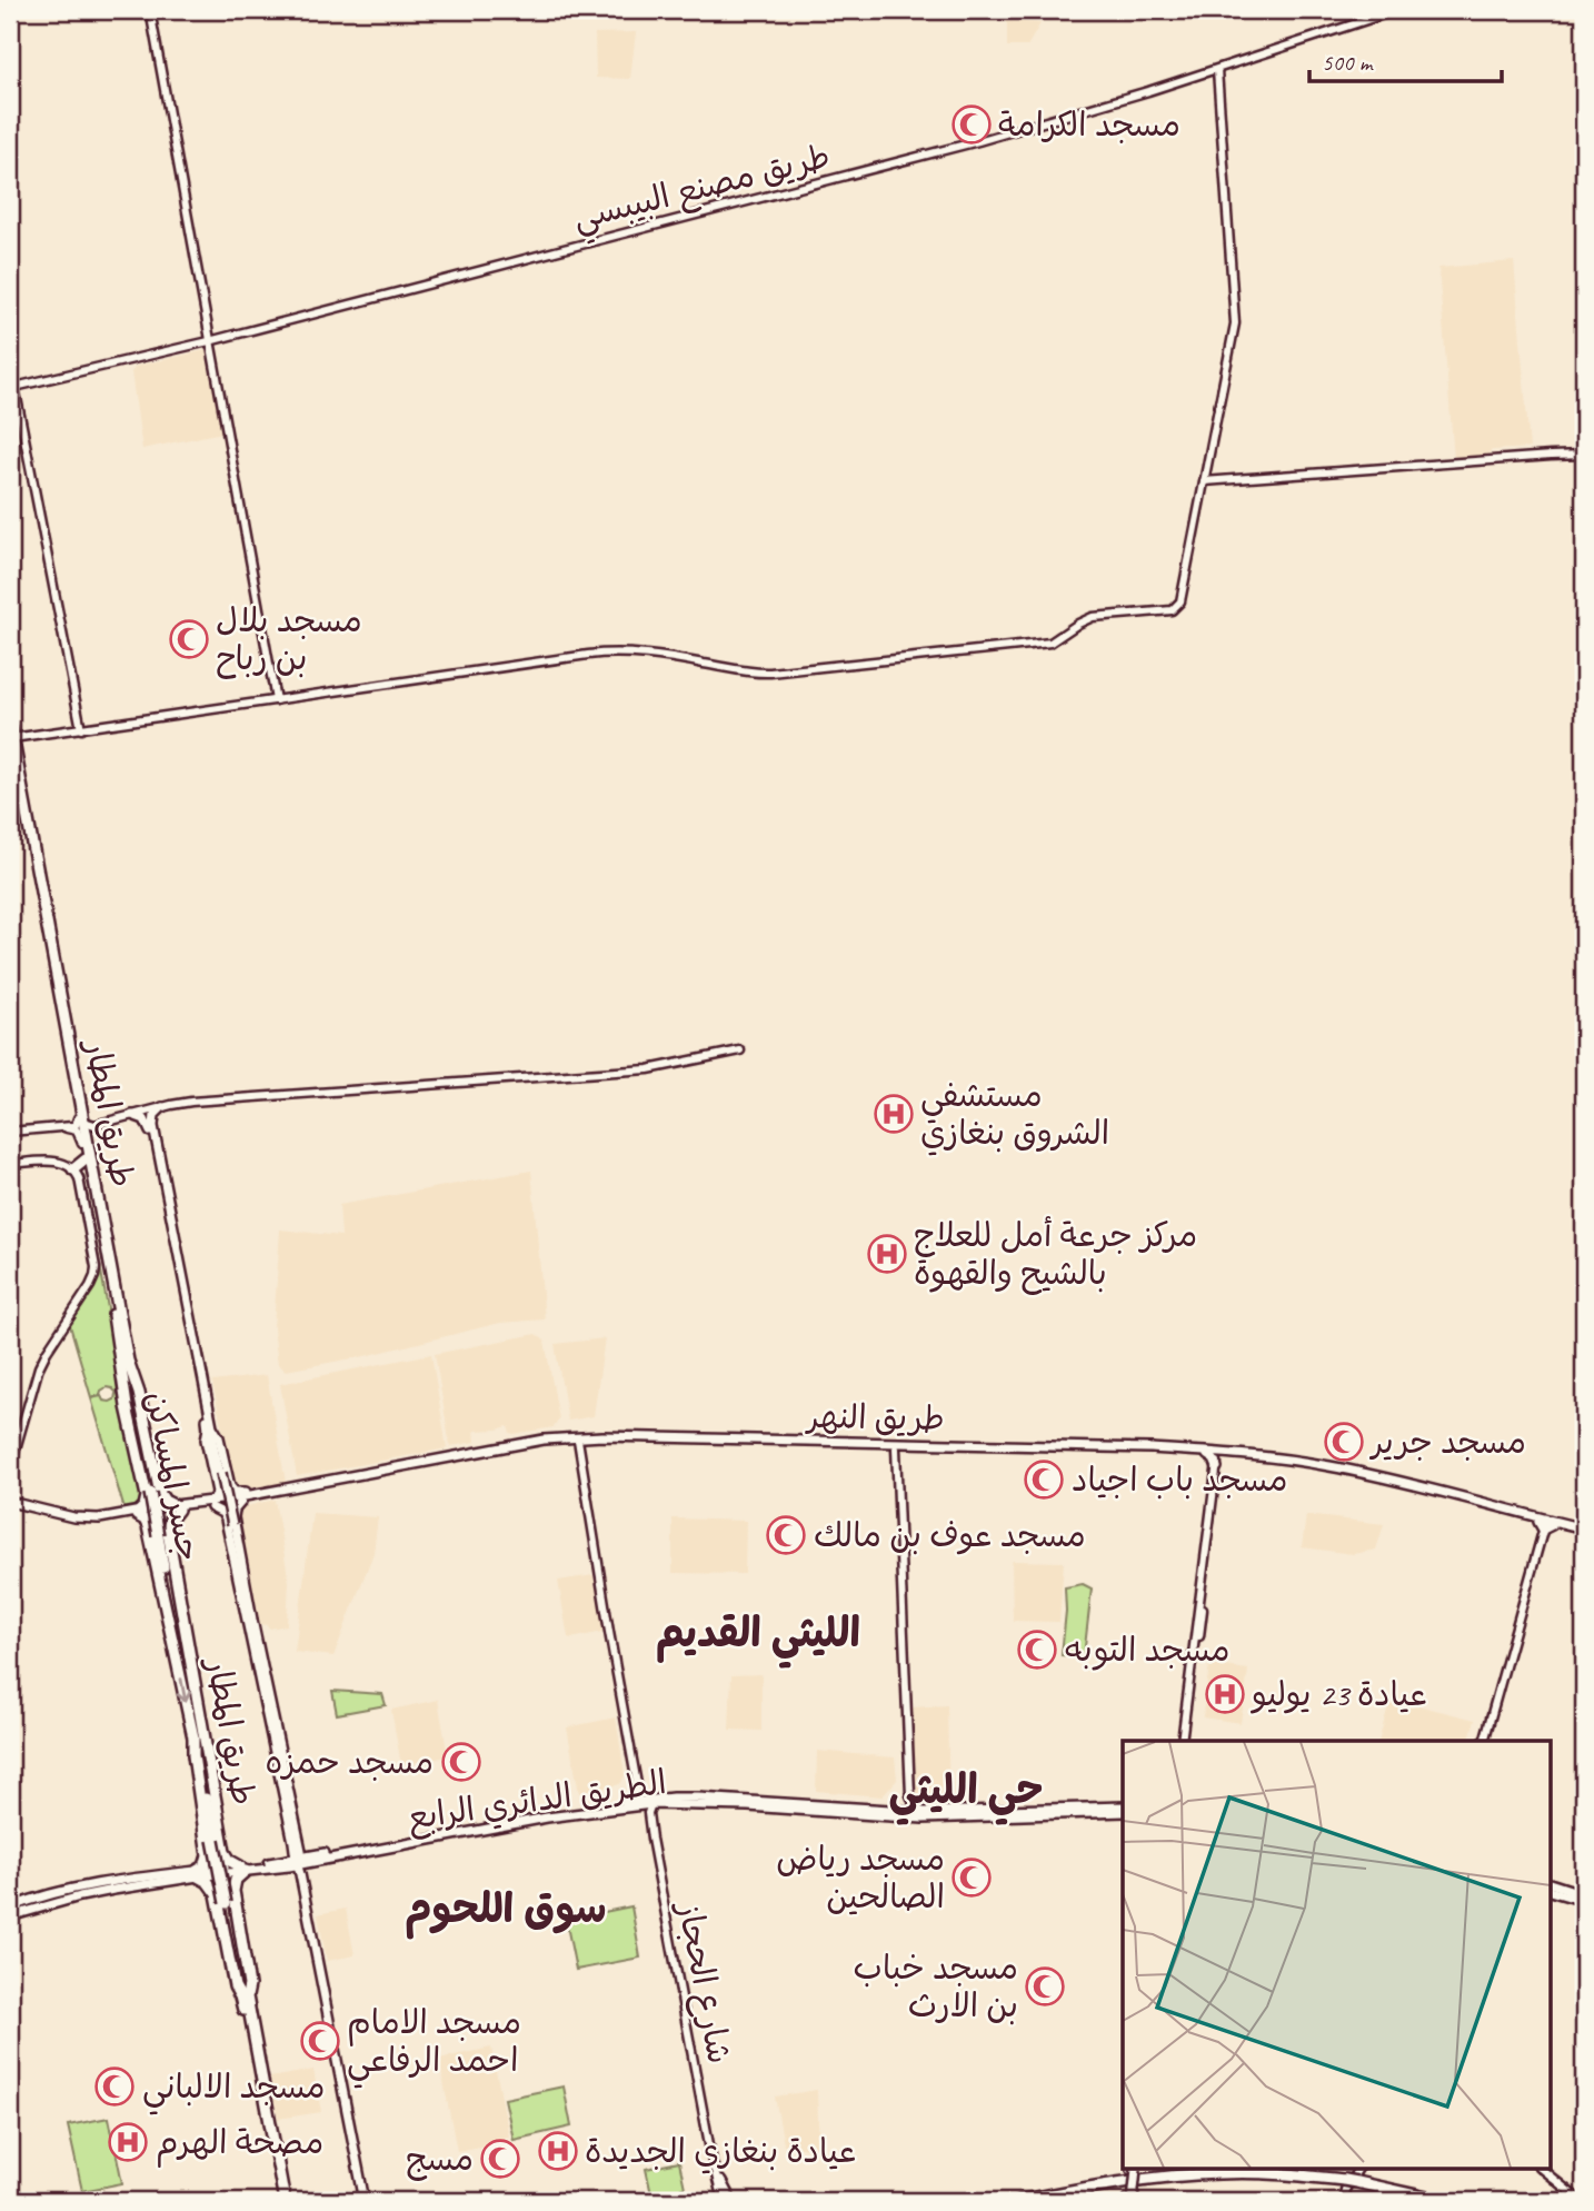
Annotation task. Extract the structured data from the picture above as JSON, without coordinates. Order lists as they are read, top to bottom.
{
  "streets": {
    "highway": ["طريق المطار", "جسر المساكن"],
    "main road": ["طريق النهر", "الطريق الدائري الرابع"],
    "street": ["طريق مصنع البيبسي", "شارع الحجاز"]
  },
  "crossings": [
    ["طريق المطار", "طريق النهر"],
    ["طريق المطار", "جسر المساكن"],
    ["طريق المطار", "الطريق الدائري الرابع"],
    ["الطريق الدائري الرابع", "شارع الحجاز"]
  ],
  "districts": ["الليثي القديم", "حي الليثي", "سوق اللحوم"],
  "places": {
    "mosque": [
      "مسجد الكرامة",
      "مسجد بلال بن رباح",
      "مسجد جرير",
      "مسجد باب اجياد",
      "مسجد عوف بن مالك",
      "مسجد التوبه",
      "مسجد حمزه",
      "مسجد رياض الصالحين",
      "مسجد خباب بن الارث",
      "مسجد الامام احمد الرفاعي",
      "مسجد الالباني",
      "مسج"
    ],
    "hospital": [
      "مستشفي الشروق بنغازي",
      "مركز جرعة أمل للعلاج بالشيح والقهوة",
      "عيادة 23 يوليو",
      "مصحة الهرم",
      "عيادة بنغازي الجديدة"
    ]
  },
  "scale_bar": "500 m"
}
